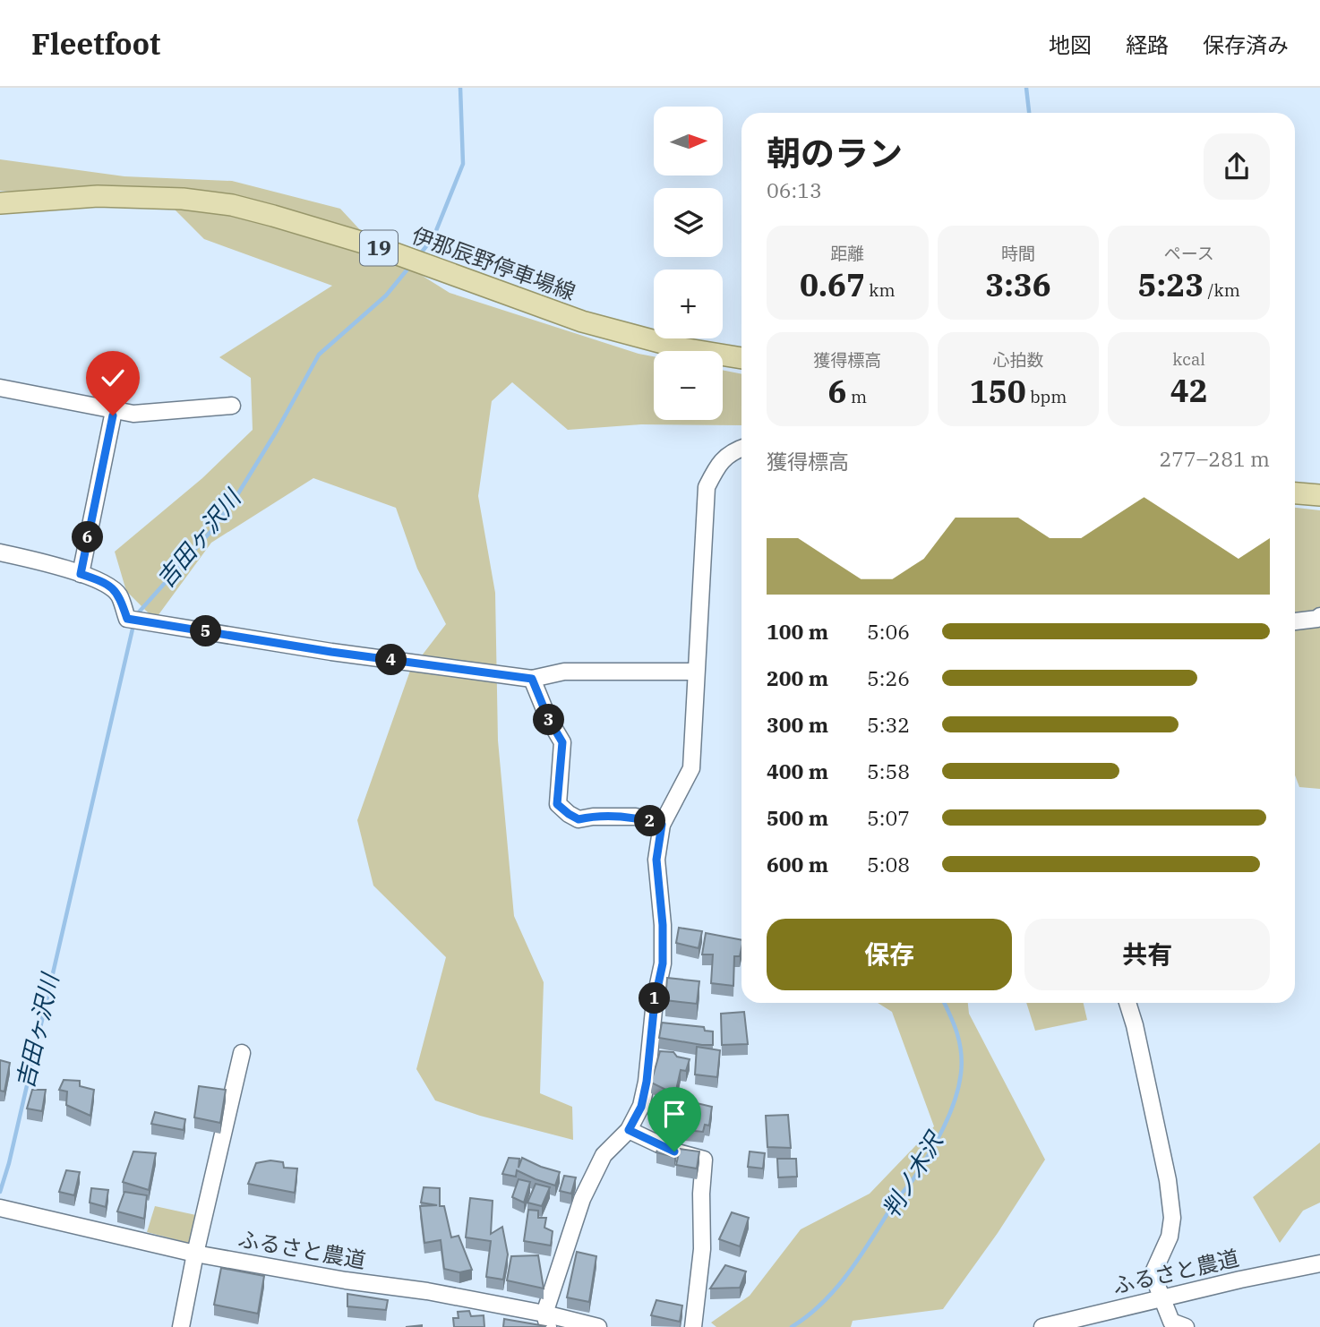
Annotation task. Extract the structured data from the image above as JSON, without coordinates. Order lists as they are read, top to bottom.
{
  "streets": {
    "main road": ["19", "伊那辰野停車場線"],
    "street": ["ふるさと農道"]
  },
  "water": ["吉田ヶ沢川", "判ノ木沢"],
  "north": "right",
  "page": {
    "header": "Fleetfoot",
    "nav": ["地図", "経路", "保存済み"],
    "map_buttons": ["+", "−"],
    "heading": ["朝のラン", "06:13"],
    "stats": [
      ["距離", "0.67 km"],
      ["時間", "3:36"],
      ["ペース", "5:23 /km"],
      ["獲得標高", "6 m"],
      ["心拍数", "150 bpm"],
      ["kcal", "42"]
    ],
    "chart": ["獲得標高", "277–281 m"],
    "pins": [
      "6",
      "5",
      "4",
      "3",
      "2",
      "1"
    ],
    "list": [
      {
        "name": "100 m",
        "note": "5:06"
      },
      {
        "name": "200 m",
        "note": "5:26"
      },
      {
        "name": "300 m",
        "note": "5:32"
      },
      {
        "name": "400 m",
        "note": "5:58"
      },
      {
        "name": "500 m",
        "note": "5:07"
      },
      {
        "name": "600 m",
        "note": "5:08"
      }
    ],
    "buttons": ["保存", "共有"]
  }
}
